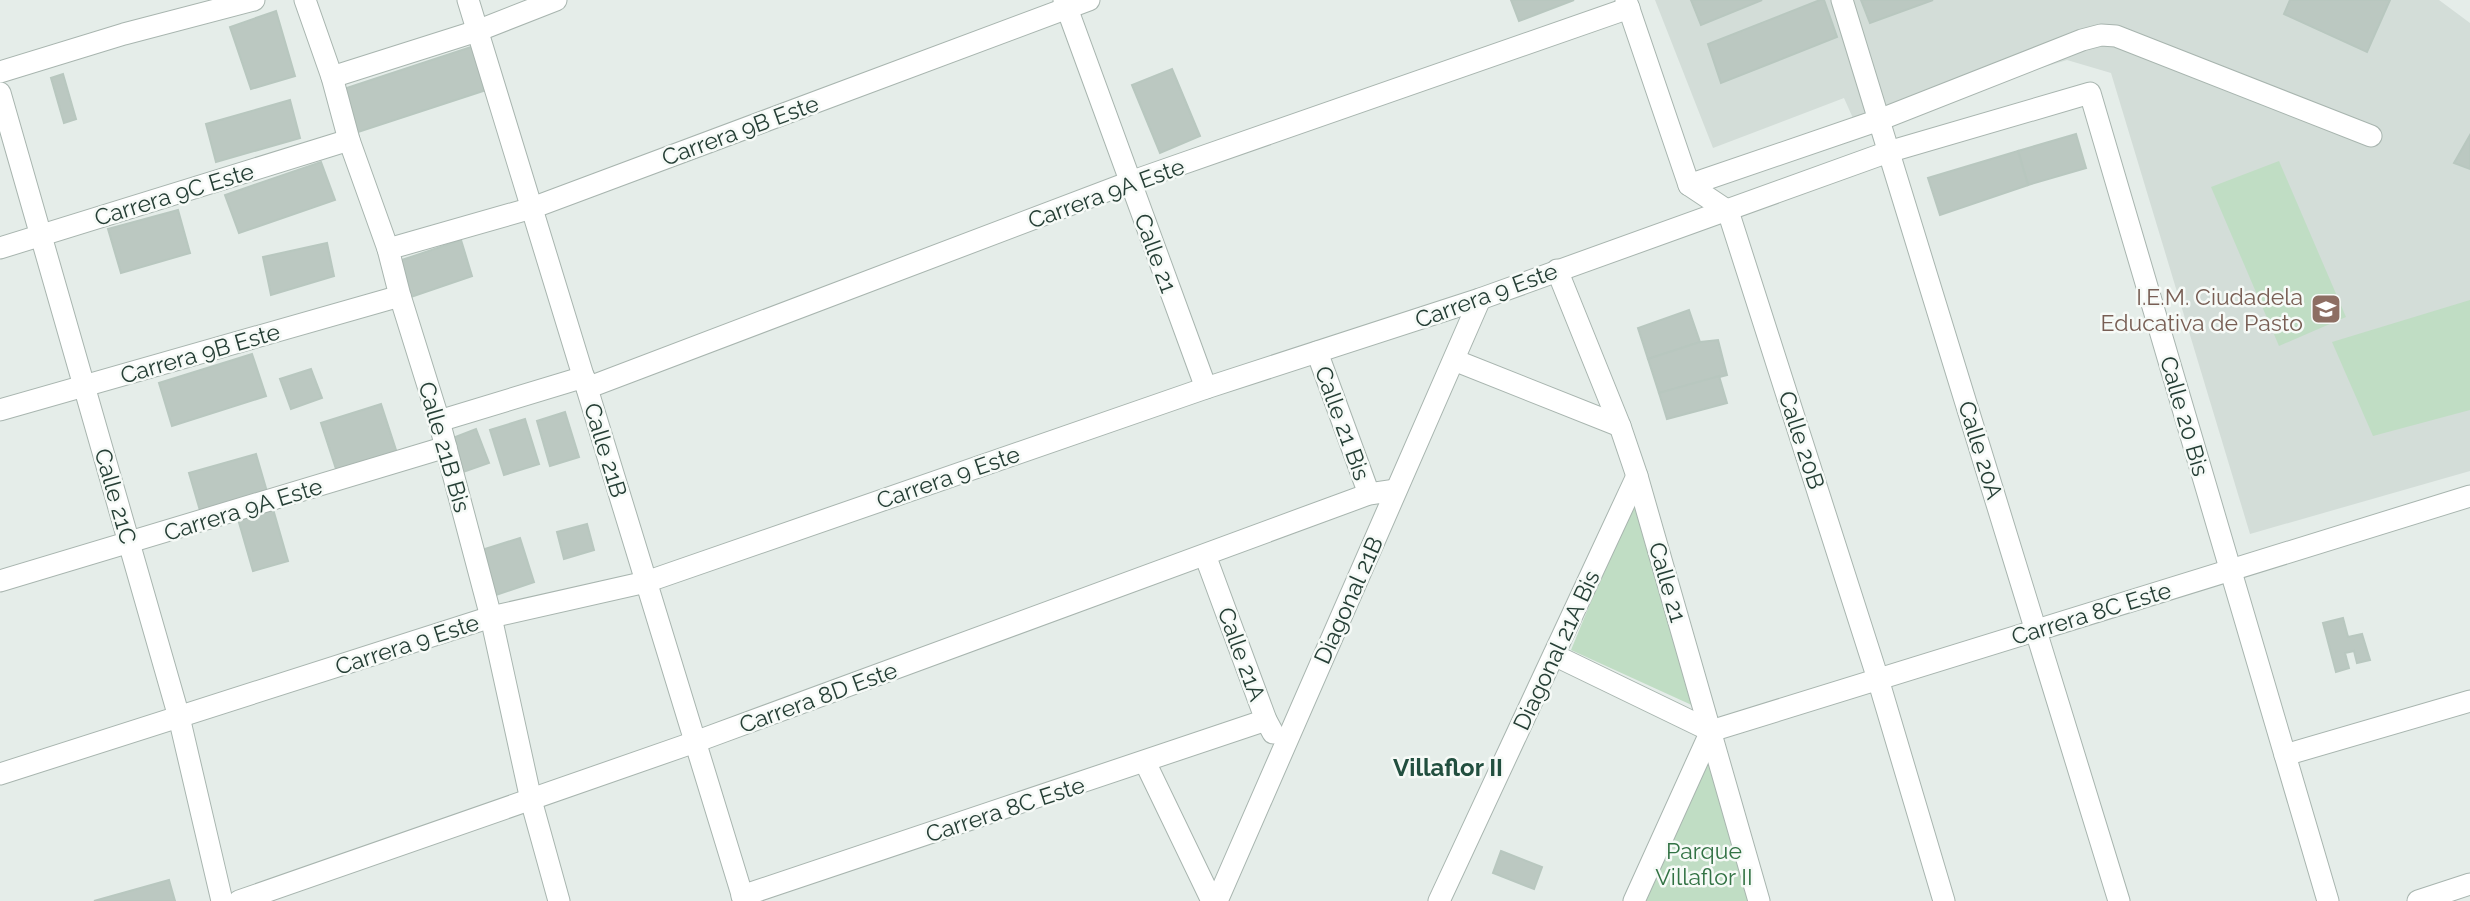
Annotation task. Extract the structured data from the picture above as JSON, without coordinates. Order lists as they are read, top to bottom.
{
  "streets": {
    "street": [
      "Carrera 9B Este",
      "Carrera 9A Este",
      "Carrera 9C Este",
      "Calle 21",
      "Carrera 9 Este",
      "Calle 20 Bis",
      "Calle 21 Bis",
      "Calle 20B",
      "Calle 21B Bis",
      "Calle 21B",
      "Calle 20A",
      "Calle 21C",
      "Diagonal 21B",
      "Carrera 8C Este",
      "Diagonal 21A Bis",
      "Calle 21A",
      "Carrera 8D Este"
    ]
  },
  "crossings": [
    ["Carrera 9B Este", "Calle 21"],
    ["Carrera 9B Este", "Calle 21B Bis"],
    ["Carrera 9B Este", "Calle 21B"],
    ["Carrera 9B Este", "Calle 21C"],
    ["Carrera 9A Este", "Calle 21"],
    ["Carrera 9A Este", "Calle 21B Bis"],
    ["Carrera 9A Este", "Calle 21B"],
    ["Carrera 9A Este", "Calle 21C"],
    ["Carrera 9C Este", "Calle 21B Bis"],
    ["Carrera 9C Este", "Calle 21C"],
    ["Calle 21", "Carrera 9 Este"],
    ["Calle 21", "Carrera 8C Este"],
    ["Calle 21", "Diagonal 21A Bis"],
    ["Carrera 9 Este", "Calle 20 Bis"],
    ["Carrera 9 Este", "Calle 21 Bis"],
    ["Carrera 9 Este", "Calle 20B"],
    ["Carrera 9 Este", "Calle 21B Bis"],
    ["Carrera 9 Este", "Calle 21B"],
    ["Carrera 9 Este", "Calle 20A"],
    ["Carrera 9 Este", "Calle 21C"],
    ["Carrera 9 Este", "Diagonal 21B"],
    ["Calle 20 Bis", "Calle 20A"],
    ["Calle 20 Bis", "Carrera 8C Este"],
    ["Calle 21 Bis", "Carrera 8D Este"],
    ["Calle 20B", "Carrera 8C Este"],
    ["Calle 21B Bis", "Carrera 8D Este"],
    ["Calle 21B", "Carrera 8C Este"],
    ["Calle 21B", "Carrera 8D Este"],
    ["Calle 20A", "Carrera 8C Este"],
    ["Diagonal 21B", "Calle 21A"],
    ["Diagonal 21B", "Carrera 8D Este"],
    ["Carrera 8C Este", "Calle 21A"],
    ["Calle 21A", "Carrera 8D Este"]
  ],
  "districts": ["Villaflor II"],
  "parks": ["Parque Villaflor II"],
  "places": {
    "school or university": ["I.E.M. Ciudadela Educativa de Pasto"]
  }
}
